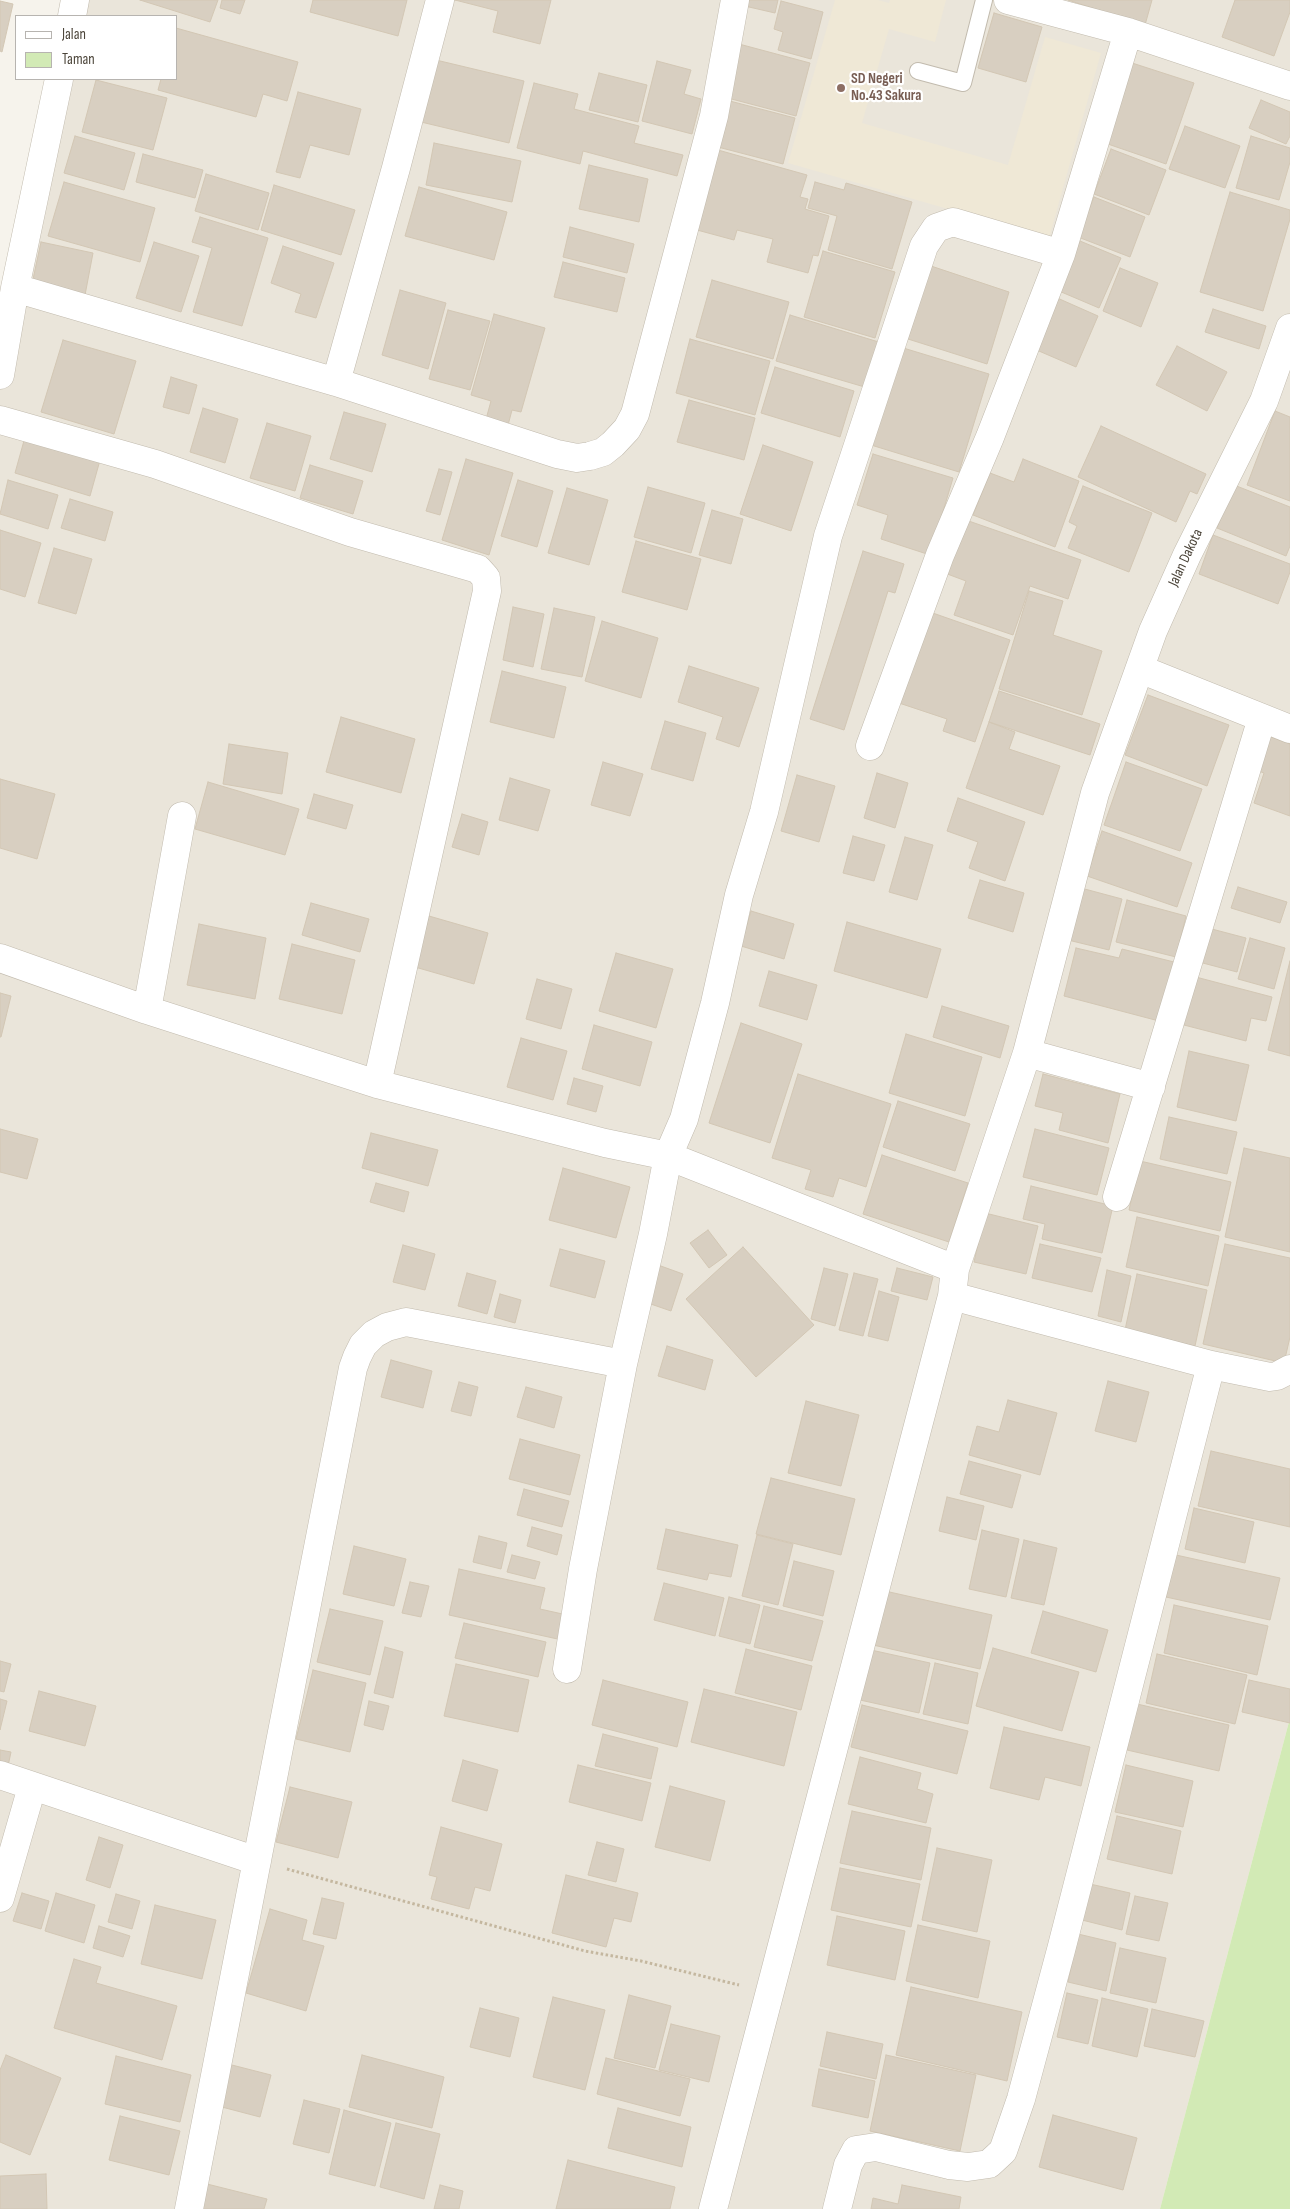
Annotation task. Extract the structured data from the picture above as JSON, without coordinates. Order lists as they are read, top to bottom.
{
  "streets": {
    "street": ["Jalan Dakota"]
  },
  "places": ["SD Negeri No.43 Sakura"],
  "legend": ["Jalan", "Taman"]
}
